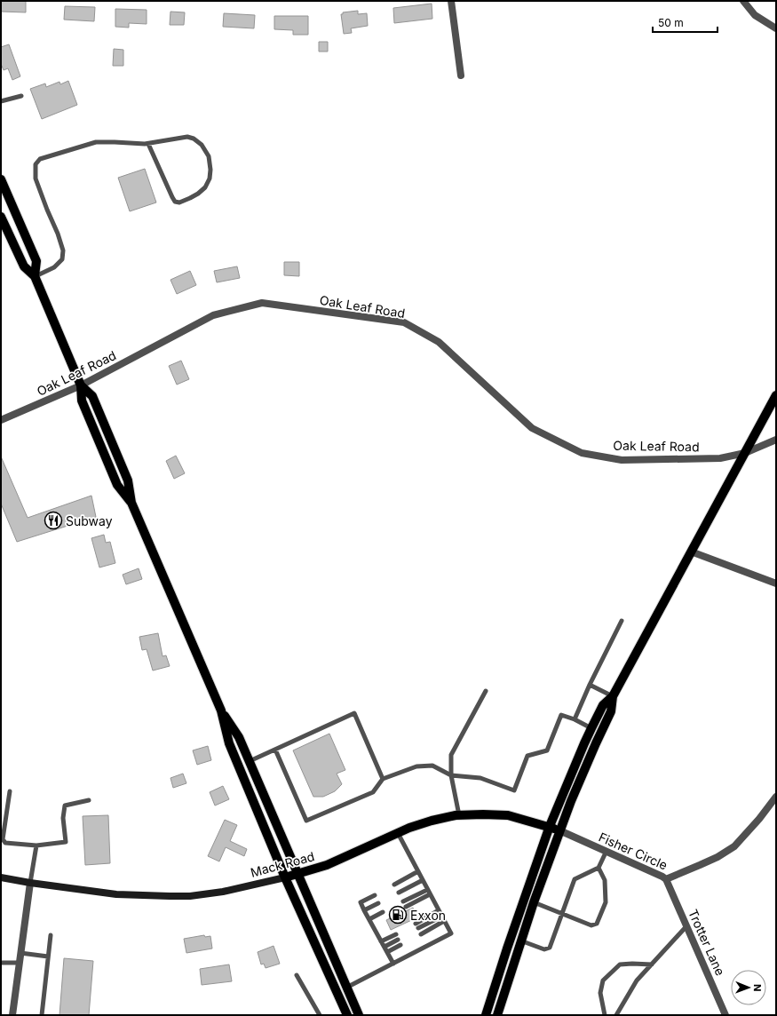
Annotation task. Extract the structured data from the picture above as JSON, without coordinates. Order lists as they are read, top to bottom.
{
  "streets": {
    "main road": ["Mack Road"],
    "street": ["Oak Leaf Road", "Fisher Circle", "Trotter Lane"]
  },
  "crossings": [
    ["Fisher Circle", "Mack Road"],
    ["Fisher Circle", "Trotter Lane"]
  ],
  "places": {
    "restaurant": ["Subway"],
    "fuel station": ["Exxon"]
  },
  "scale_bar": "50 m",
  "north": "right"
}
